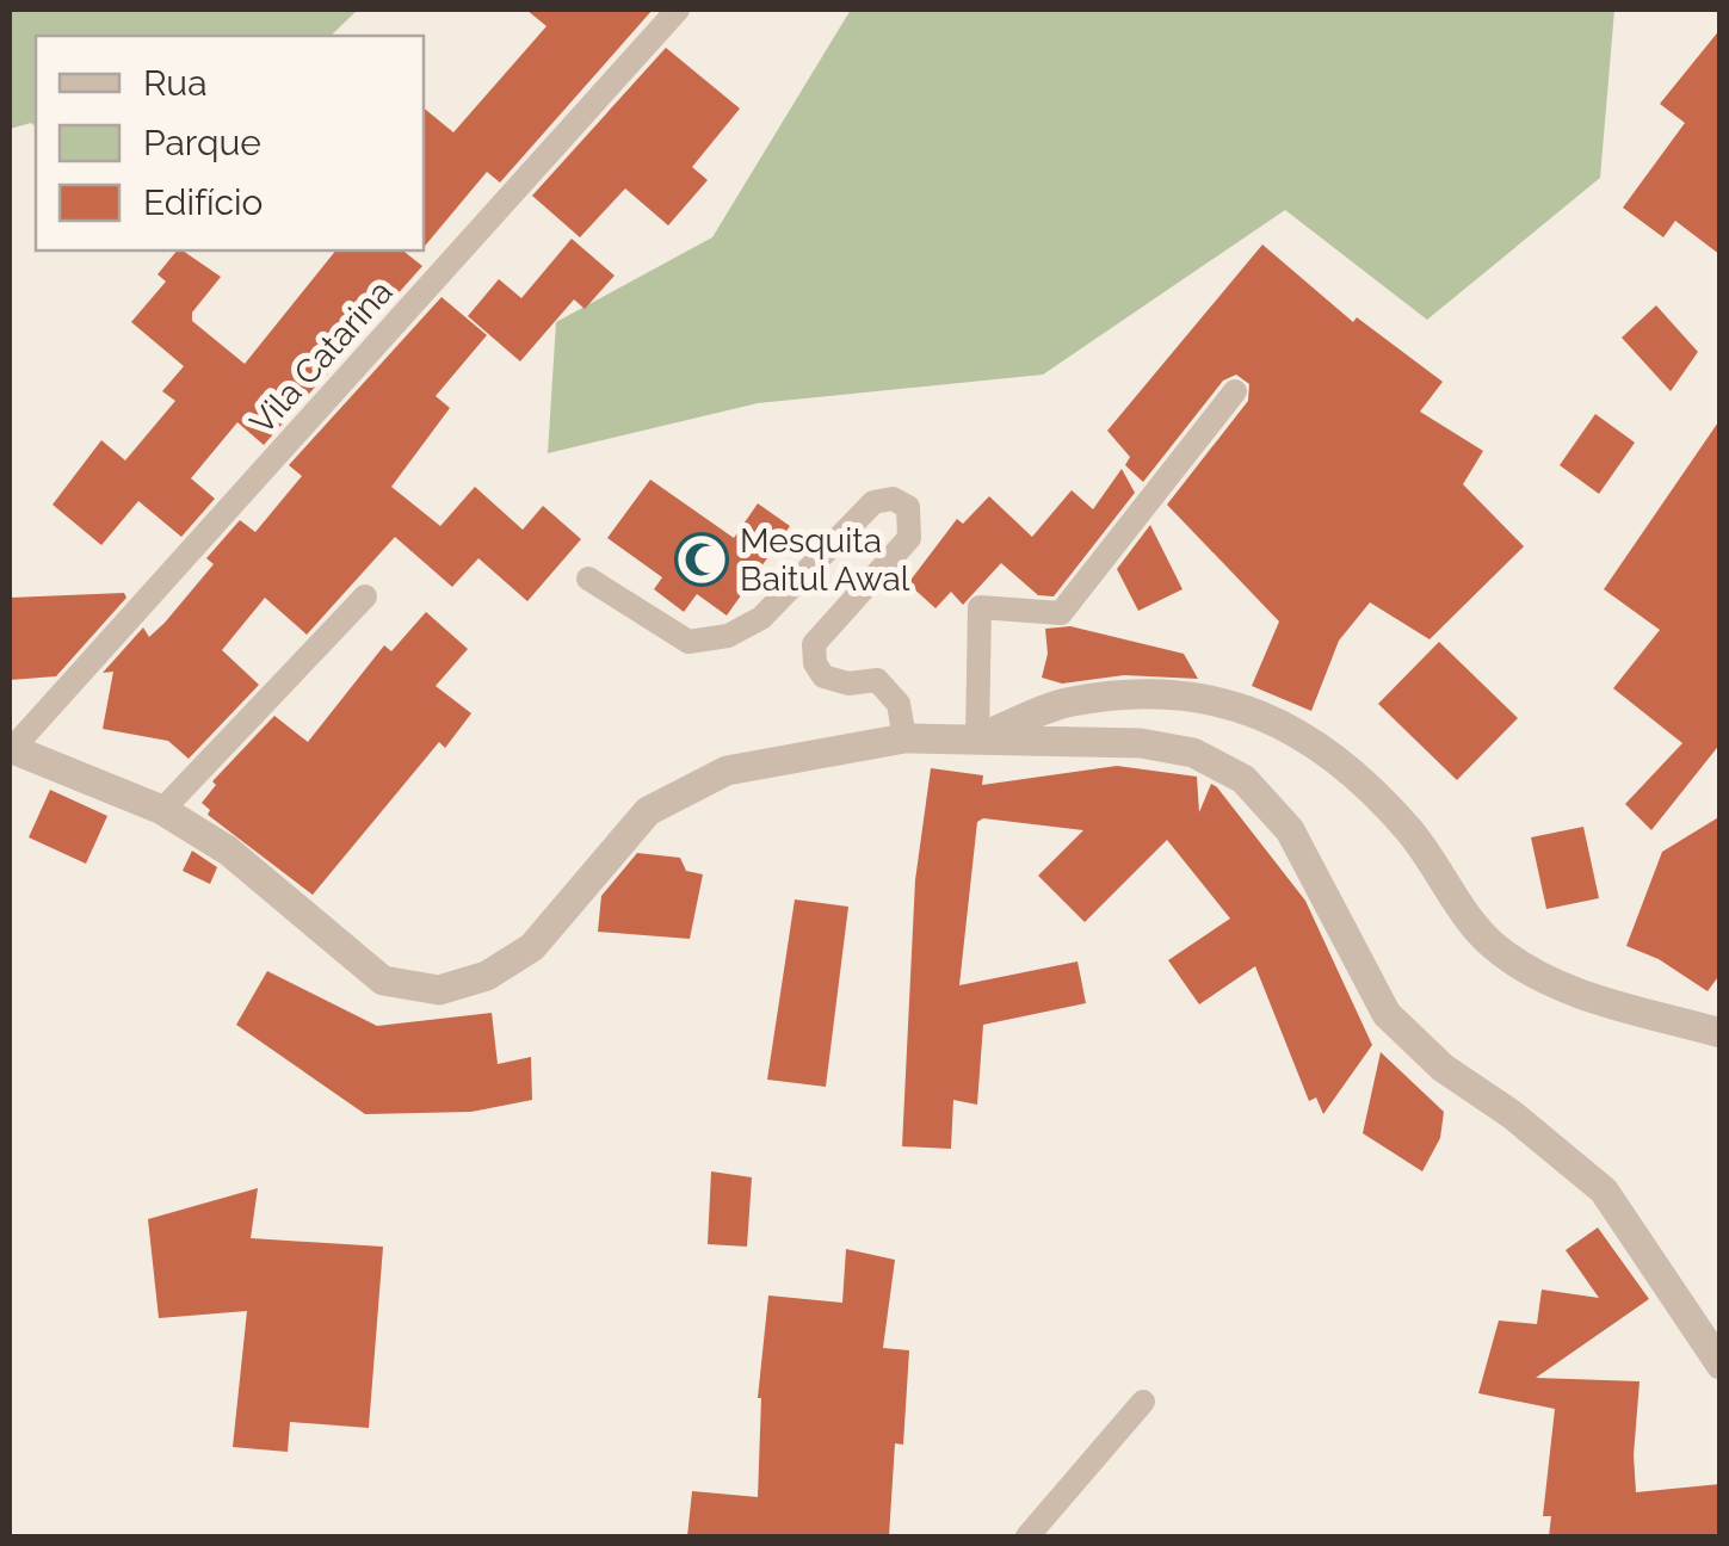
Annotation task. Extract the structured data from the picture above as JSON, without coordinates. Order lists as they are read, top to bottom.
{
  "streets": {
    "lane": ["Vila Catarina"]
  },
  "places": {
    "mosque": ["Mesquita Baitul Awal"]
  },
  "legend": ["Rua", "Parque", "Edifício"]
}
